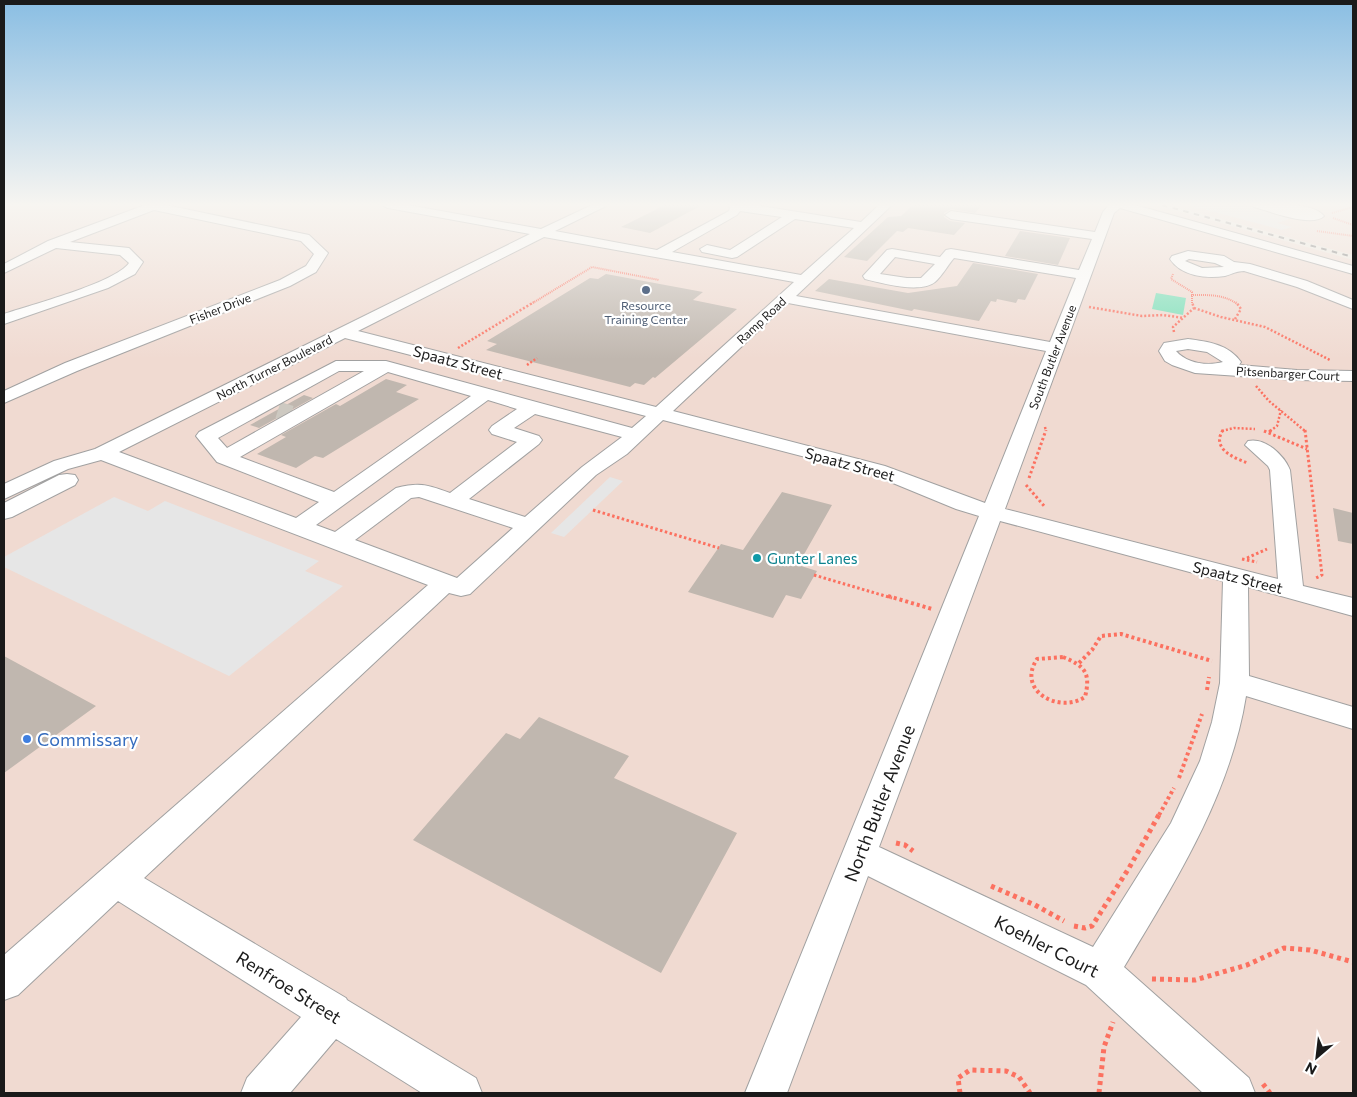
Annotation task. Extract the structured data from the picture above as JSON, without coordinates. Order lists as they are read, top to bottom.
{
  "streets": {
    "street": [
      "Fisher Drive",
      "Ramp Road",
      "South Butler Avenue",
      "Spaatz Street",
      "North Turner Boulevard",
      "Pitsenbarger Court",
      "North Butler Avenue",
      "Koehler Court",
      "Renfroe Street"
    ]
  },
  "crossings": [
    ["Ramp Road", "Spaatz Street"],
    ["South Butler Avenue", "Spaatz Street"],
    ["South Butler Avenue", "North Butler Avenue"],
    ["Spaatz Street", "North Turner Boulevard"],
    ["Spaatz Street", "North Butler Avenue"],
    ["North Butler Avenue", "Koehler Court"]
  ],
  "places": ["Resource Training Center", "Gunter Lanes", "Commissary"],
  "north": "bottom left"
}
